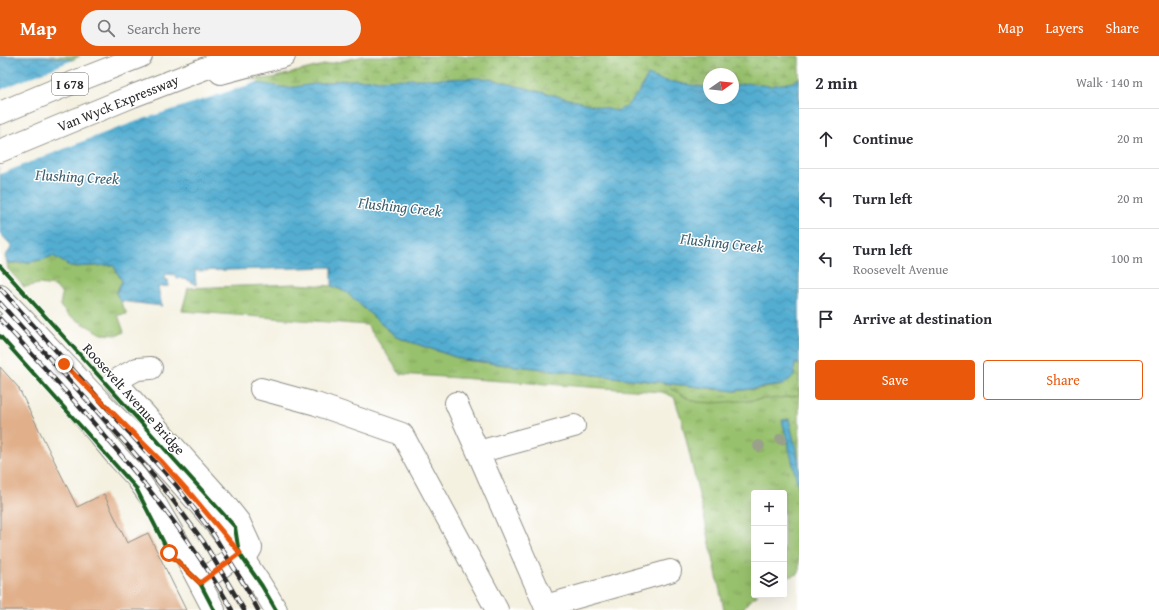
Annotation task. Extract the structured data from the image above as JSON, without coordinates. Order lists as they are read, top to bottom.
{
  "streets": {
    "main road": ["I 678", "Van Wyck Expressway"],
    "cycle path": ["Roosevelt Avenue Bridge"]
  },
  "water": ["Flushing Creek"],
  "north": "right",
  "page": {
    "header": "Map",
    "search": "Search here",
    "nav": ["Map", "Layers", "Share"],
    "heading": ["2 min", "Walk · 140 m"],
    "list": [
      ["Continue", "20 m"],
      ["Turn left", "20 m"],
      ["Turn left", "Roosevelt Avenue", "100 m"],
      "Arrive at destination"
    ],
    "buttons": ["Save", "Share"],
    "map_buttons": ["+", "−"]
  }
}
